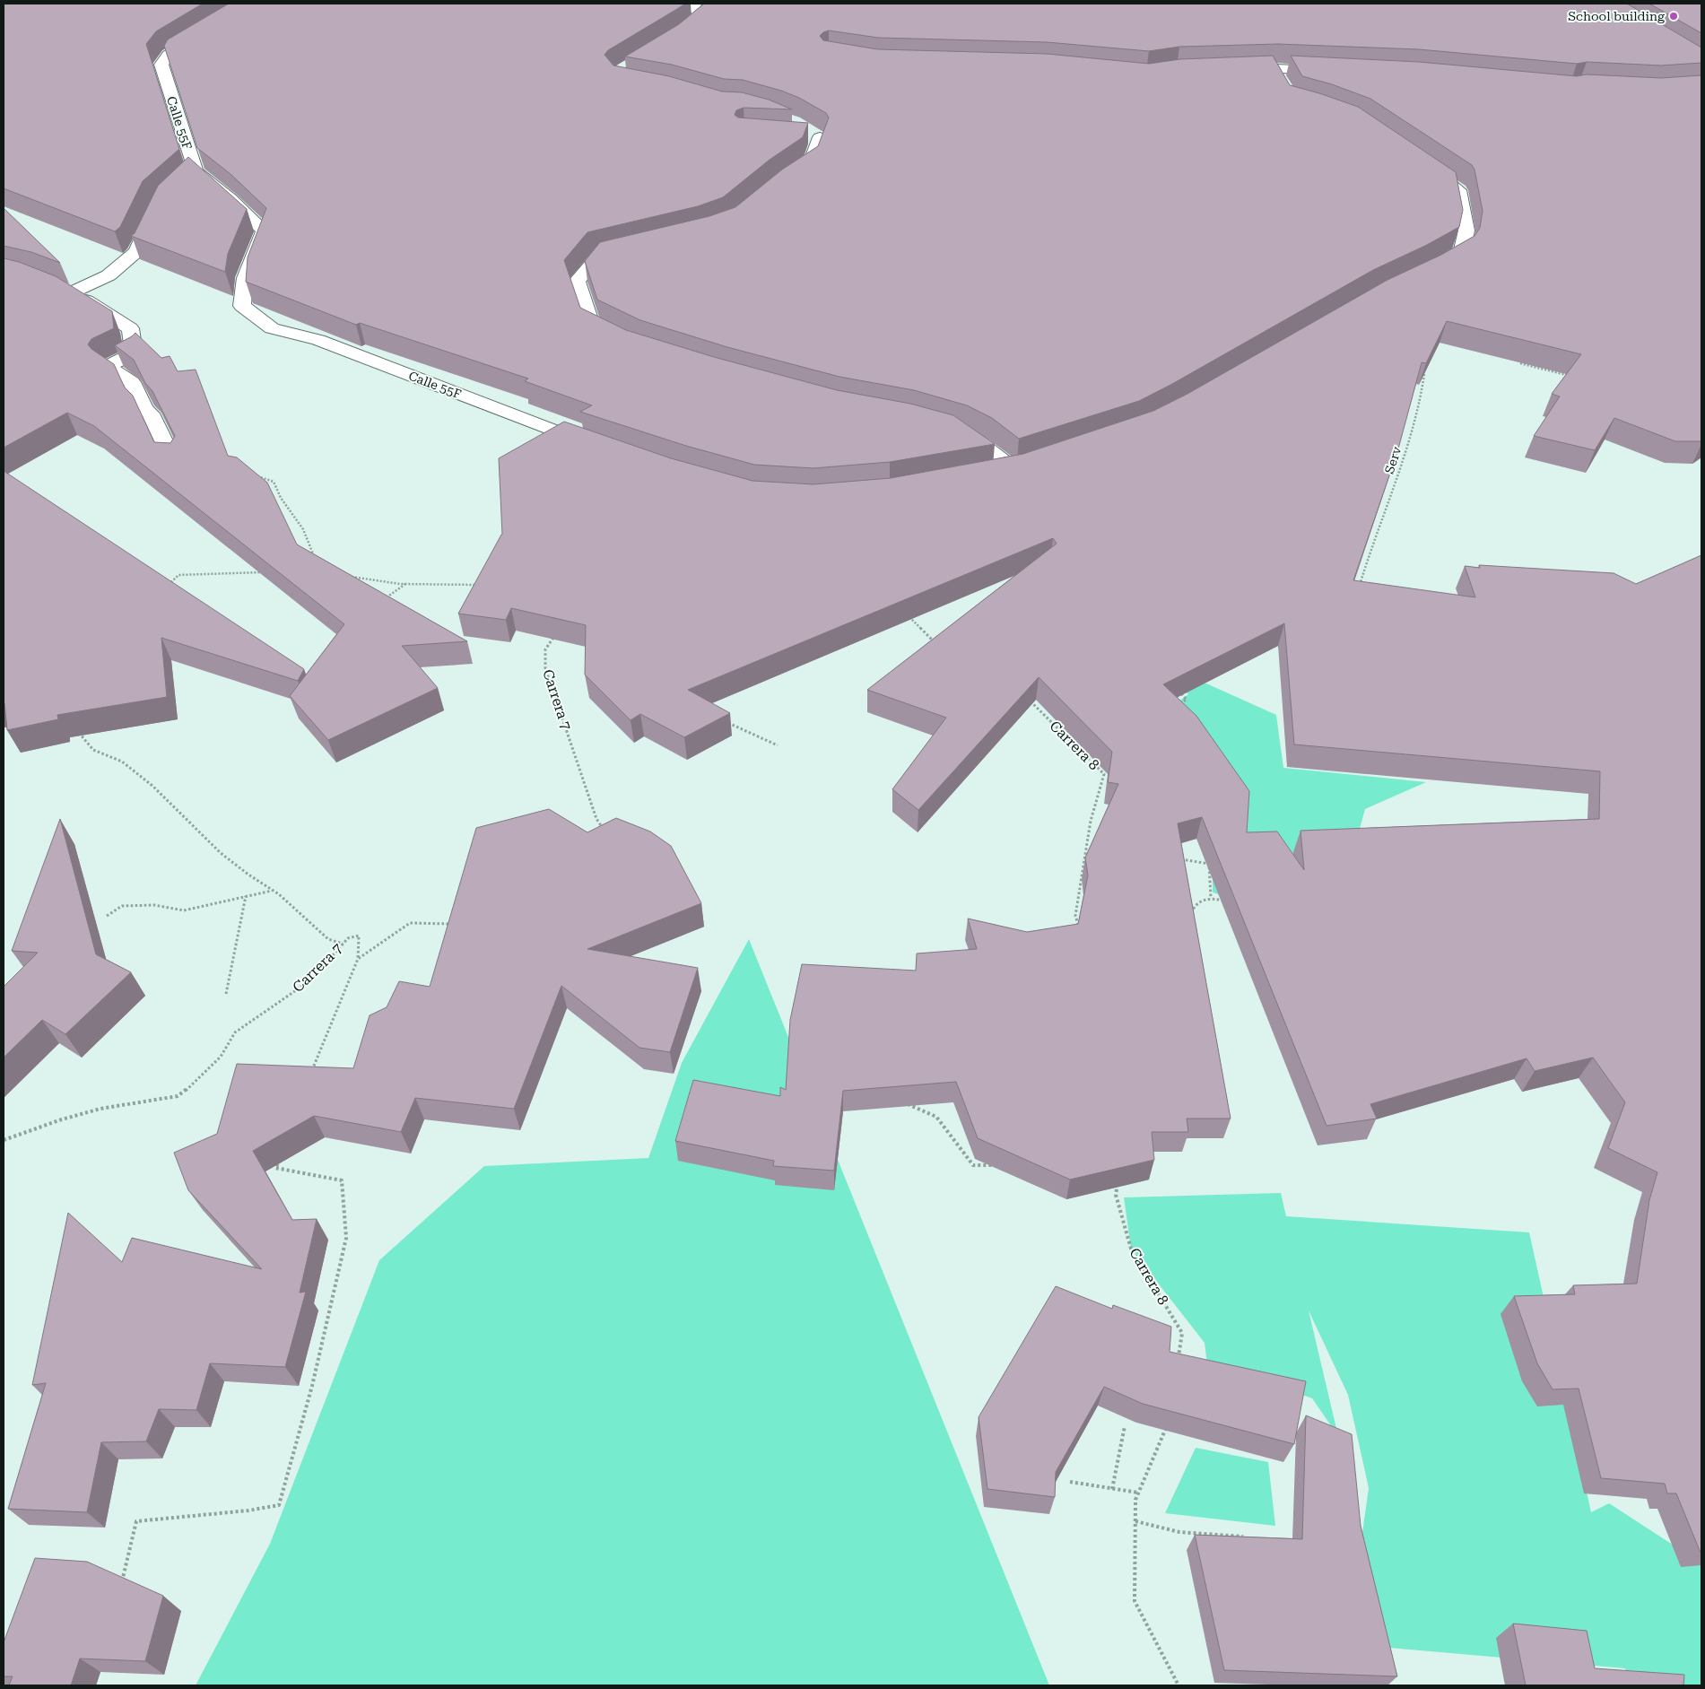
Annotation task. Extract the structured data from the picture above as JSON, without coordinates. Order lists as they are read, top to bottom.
{
  "streets": {
    "street": ["Calle 55F"],
    "path": ["Serv", "Carrera 7", "Carrera 8"]
  },
  "places": ["School building"]
}
